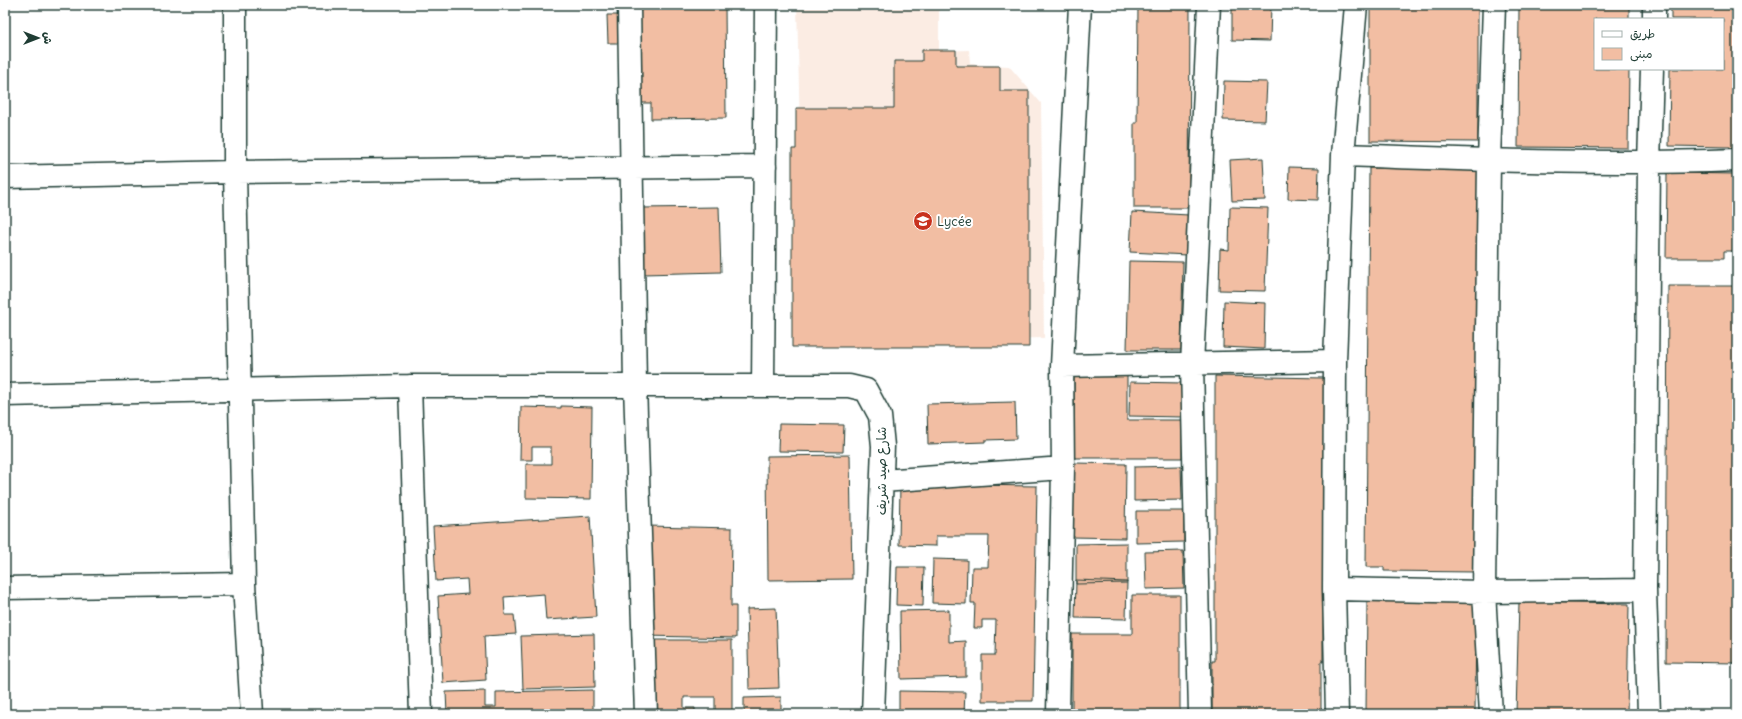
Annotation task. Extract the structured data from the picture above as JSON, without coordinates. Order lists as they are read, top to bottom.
{
  "streets": {
    "street": ["شارع صيد شريف"]
  },
  "places": {
    "school or university": ["Lycée"]
  },
  "legend": ["طريق", "مبنى"],
  "north": "right"
}
